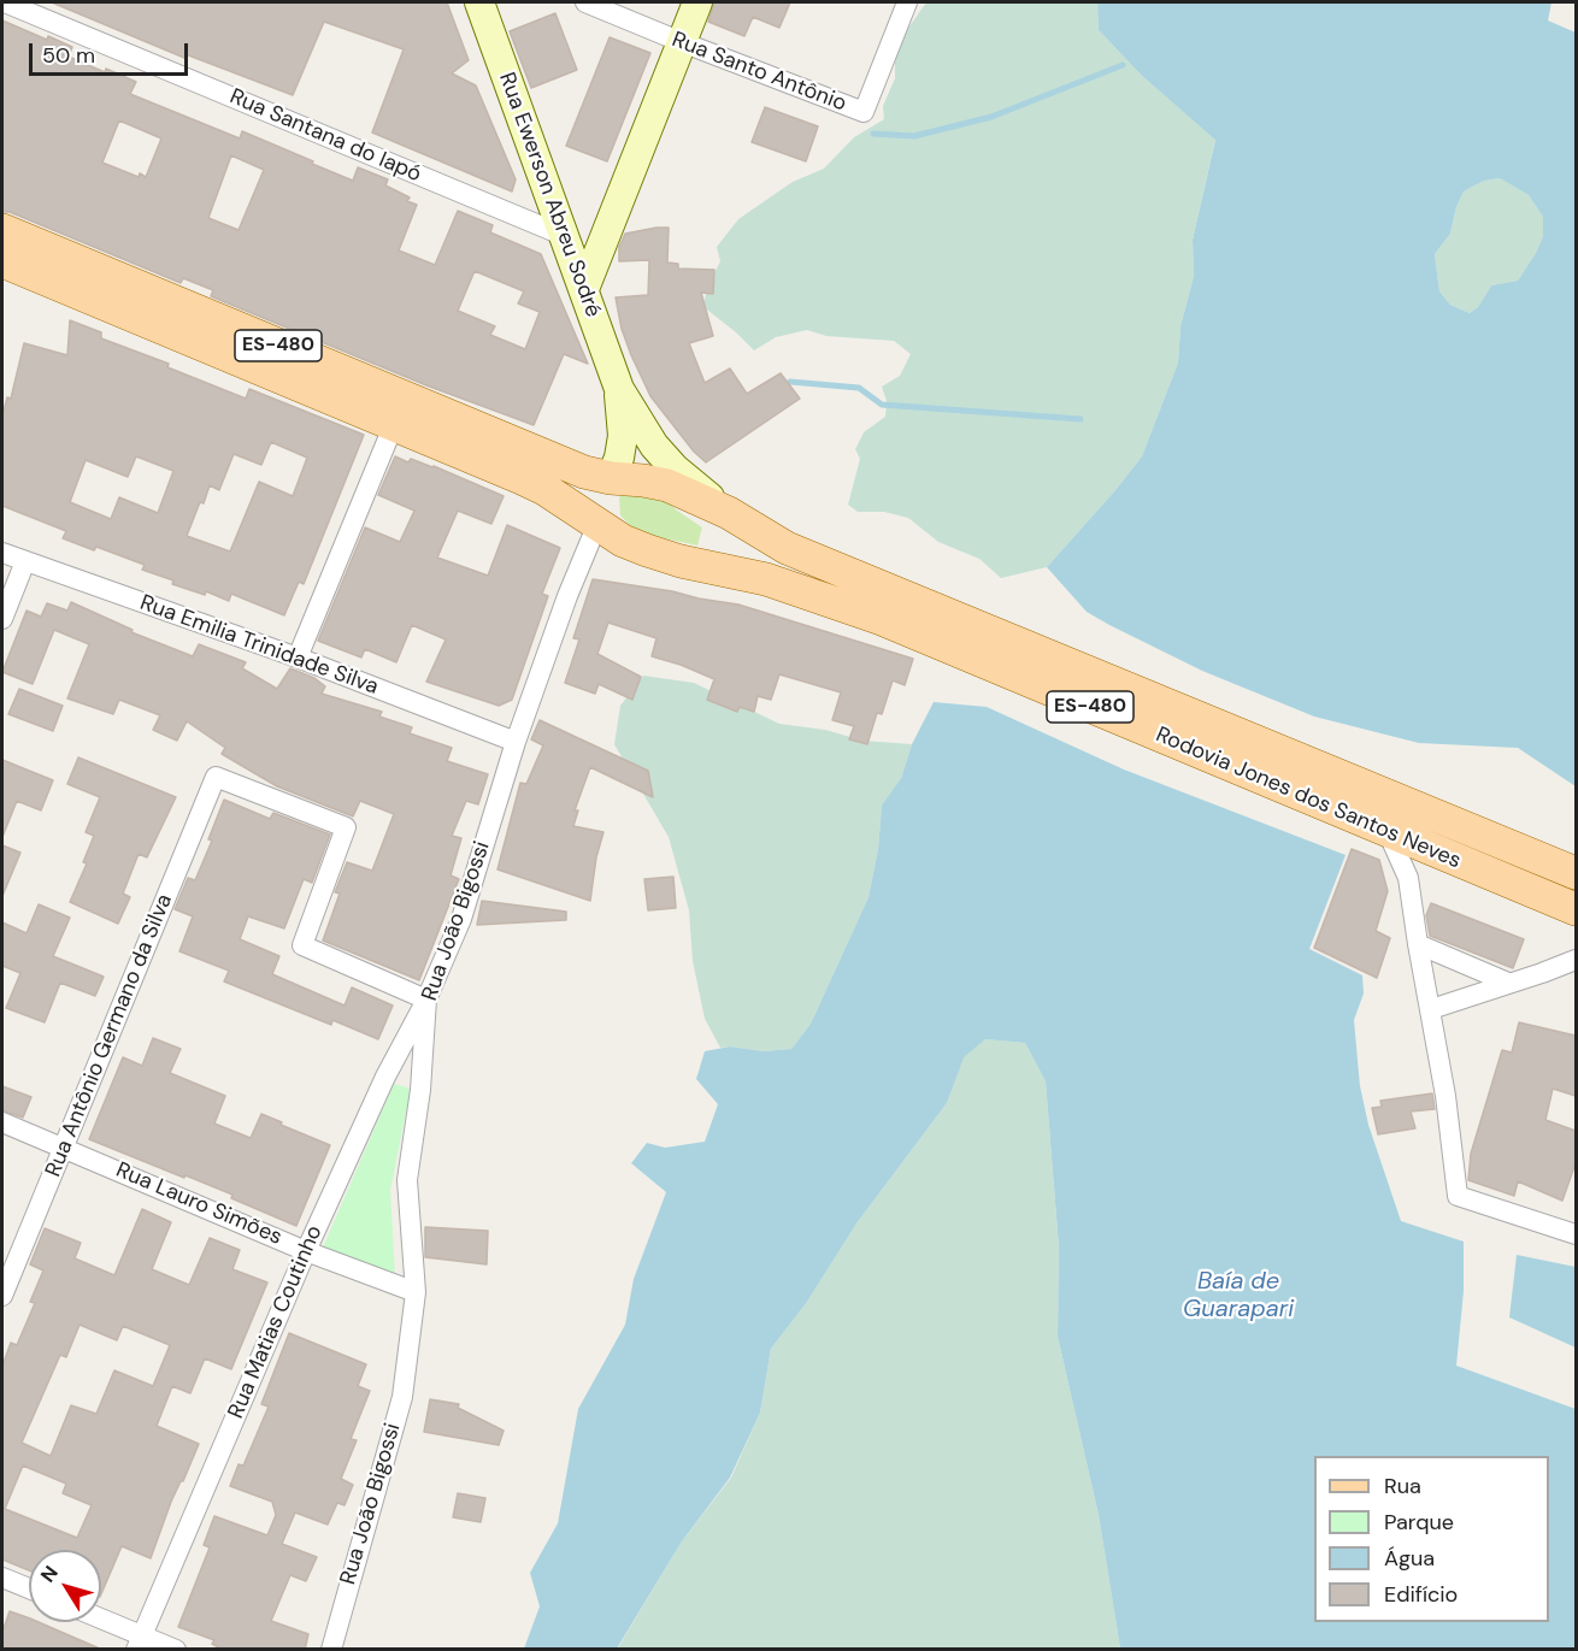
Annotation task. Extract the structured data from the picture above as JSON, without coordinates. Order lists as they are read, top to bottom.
{
  "streets": {
    "main road": ["Rua Ewerson Abreu Sodré", "ES-480", "Rodovia Jones dos Santos Neves"],
    "street": [
      "Rua Santo Antônio",
      "Rua Santana do Iapó",
      "Rua Emilia Trinidade Silva",
      "Rua João Bigossi",
      "Rua Antônio Germano da Silva",
      "Rua Lauro Simões",
      "Rua Matias Coutinho"
    ]
  },
  "crossings": [
    ["Rua Santana do Iapó", "Rua Ewerson Abreu Sodré"],
    ["Rua Ewerson Abreu Sodré", "Rodovia Jones dos Santos Neves"],
    ["Rua Emilia Trinidade Silva", "Rua João Bigossi"],
    ["Rodovia Jones dos Santos Neves", "Rua João Bigossi"],
    ["Rua João Bigossi", "Rua Antônio Germano da Silva"],
    ["Rua João Bigossi", "Rua Lauro Simões"],
    ["Rua João Bigossi", "Rua Matias Coutinho"],
    ["Rua Antônio Germano da Silva", "Rua Lauro Simões"],
    ["Rua Antônio Germano da Silva", "Rua Matias Coutinho"],
    ["Rua Lauro Simões", "Rua Matias Coutinho"]
  ],
  "water": ["Baía de Guarapari"],
  "legend": [
    "Rua",
    "Parque",
    "Água",
    "Edifício"
  ],
  "scale_bar": "50 m",
  "north": "top left"
}
